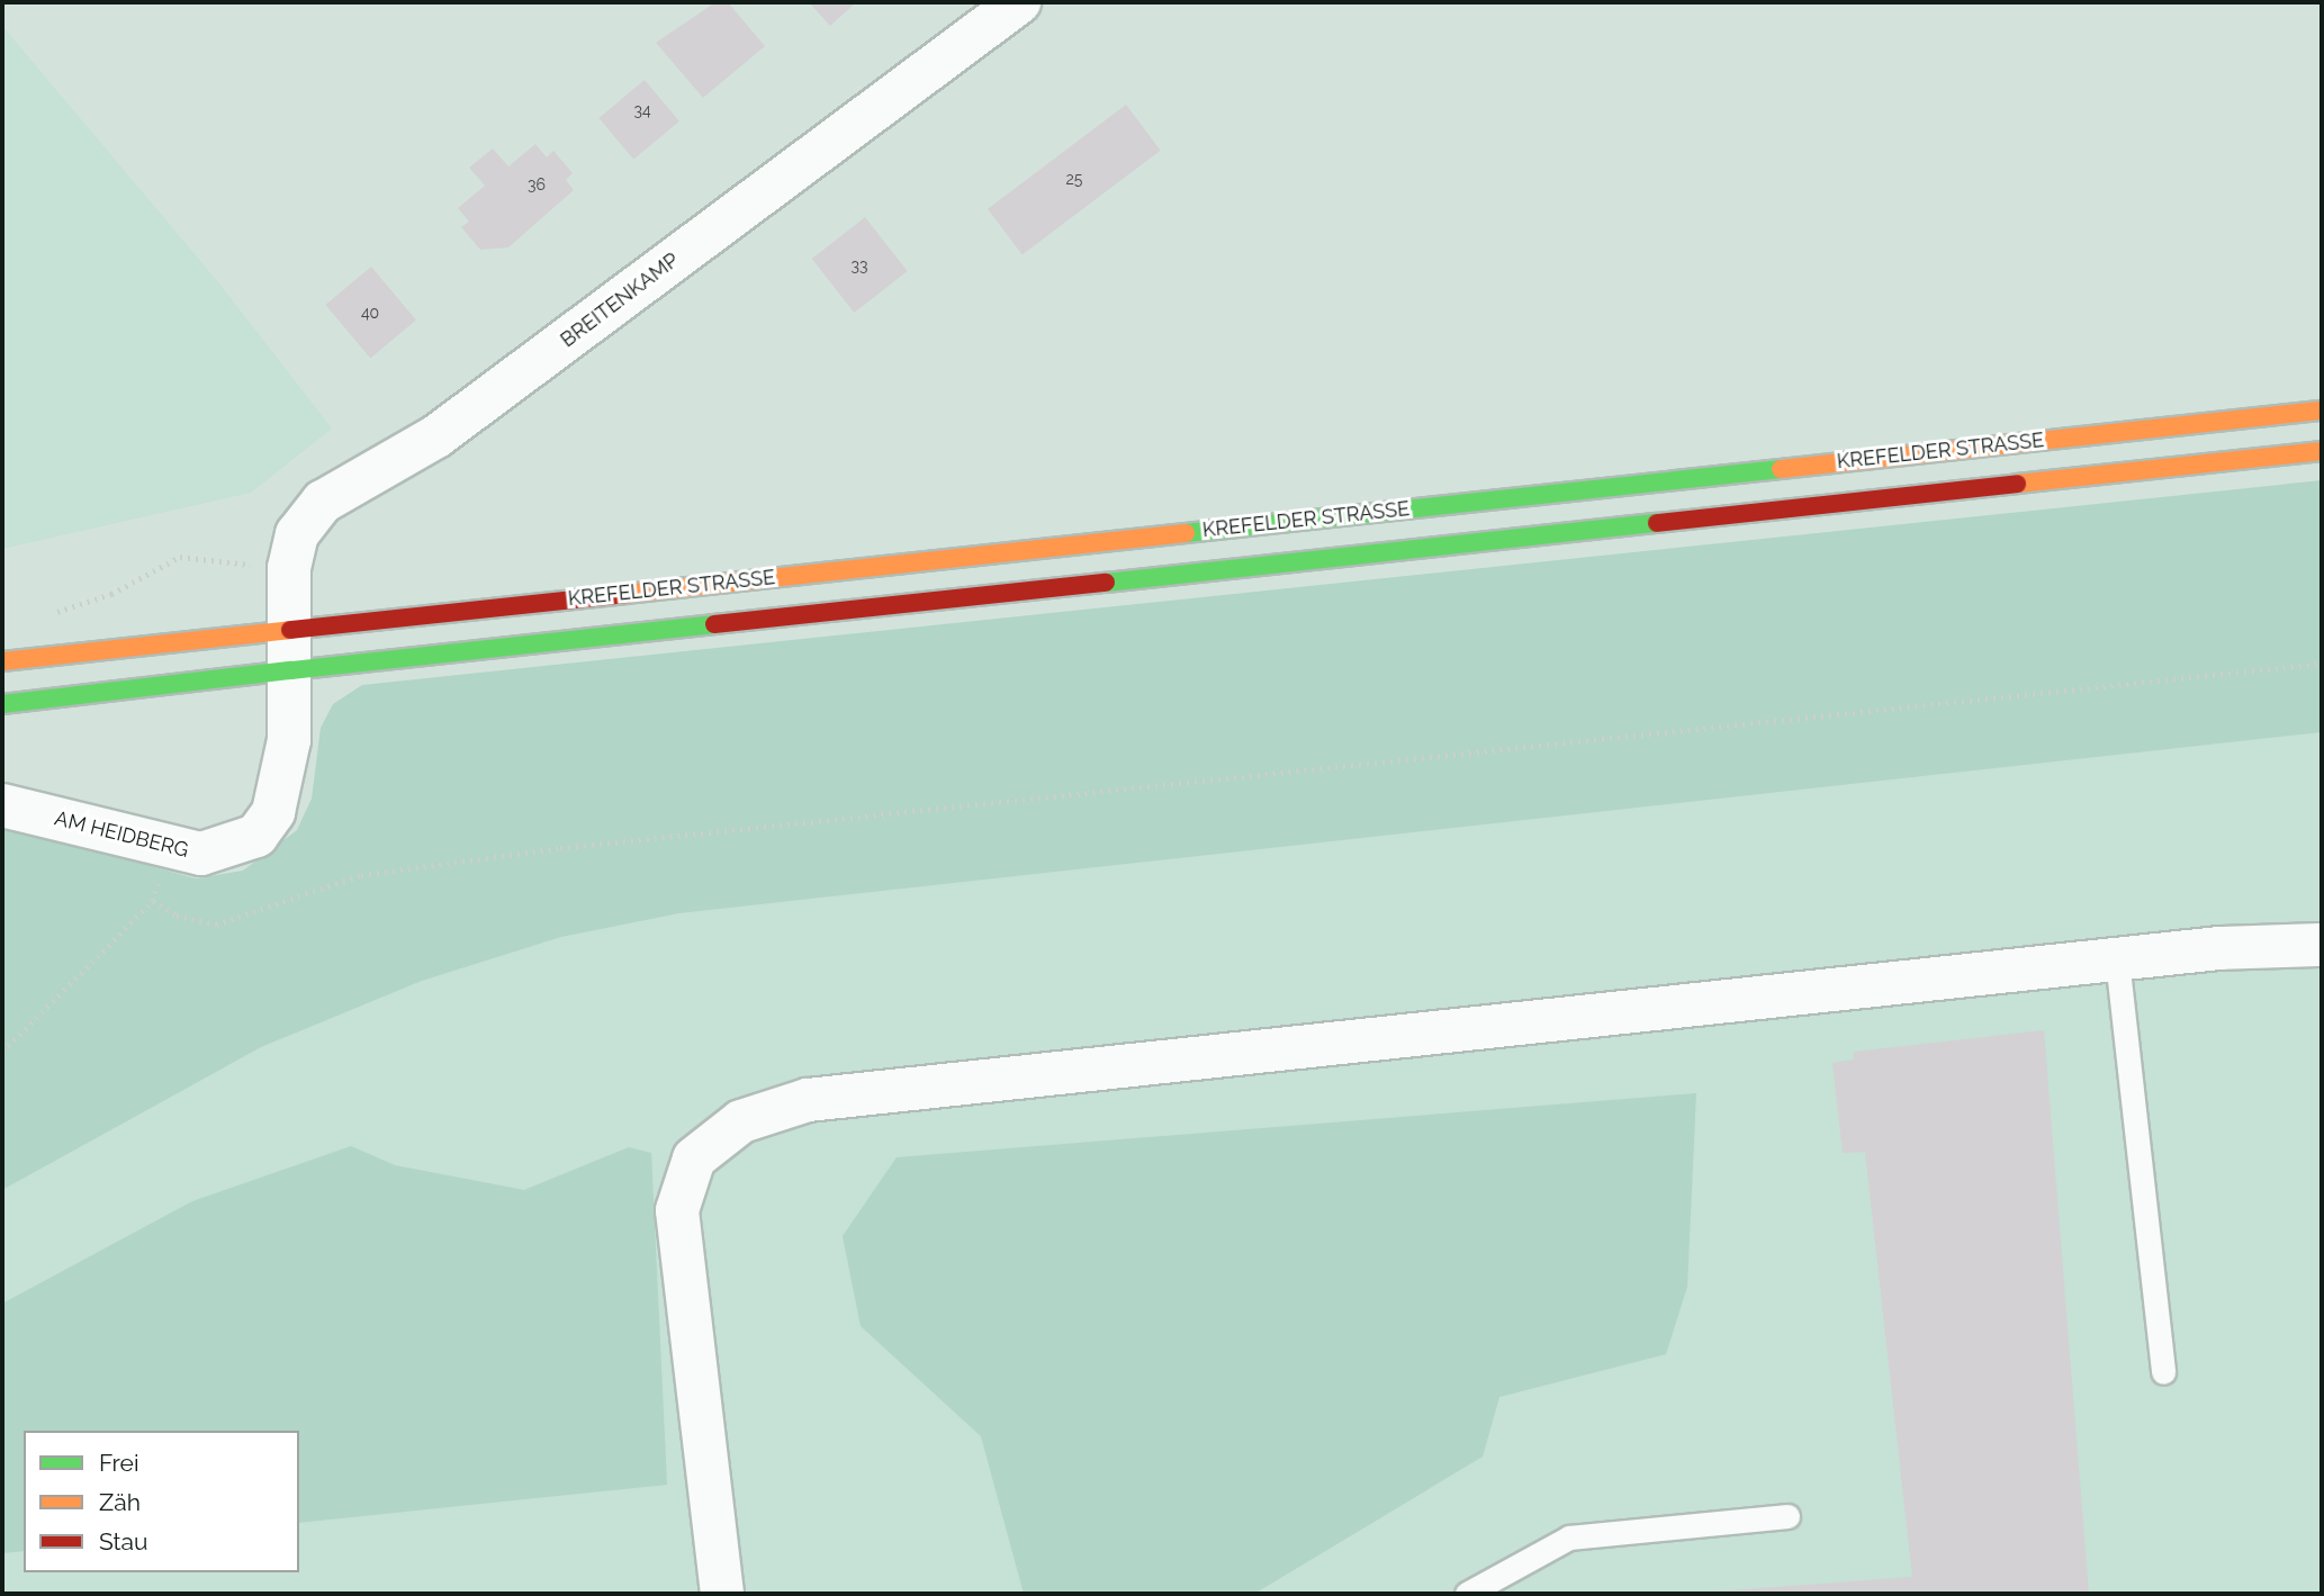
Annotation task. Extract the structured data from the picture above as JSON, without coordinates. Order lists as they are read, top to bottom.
{
  "streets": {
    "main road": ["KREFELDER STRASSE"],
    "street": ["BREITENKAMP", "AM HEIDBERG"]
  },
  "crossings": [
    ["BREITENKAMP", "KREFELDER STRASSE"],
    ["BREITENKAMP", "AM HEIDBERG"],
    ["KREFELDER STRASSE", "AM HEIDBERG"]
  ],
  "house_numbers": [
    "34",
    "25",
    "36",
    "33",
    "40"
  ],
  "legend": ["Frei", "Zäh", "Stau"]
}
